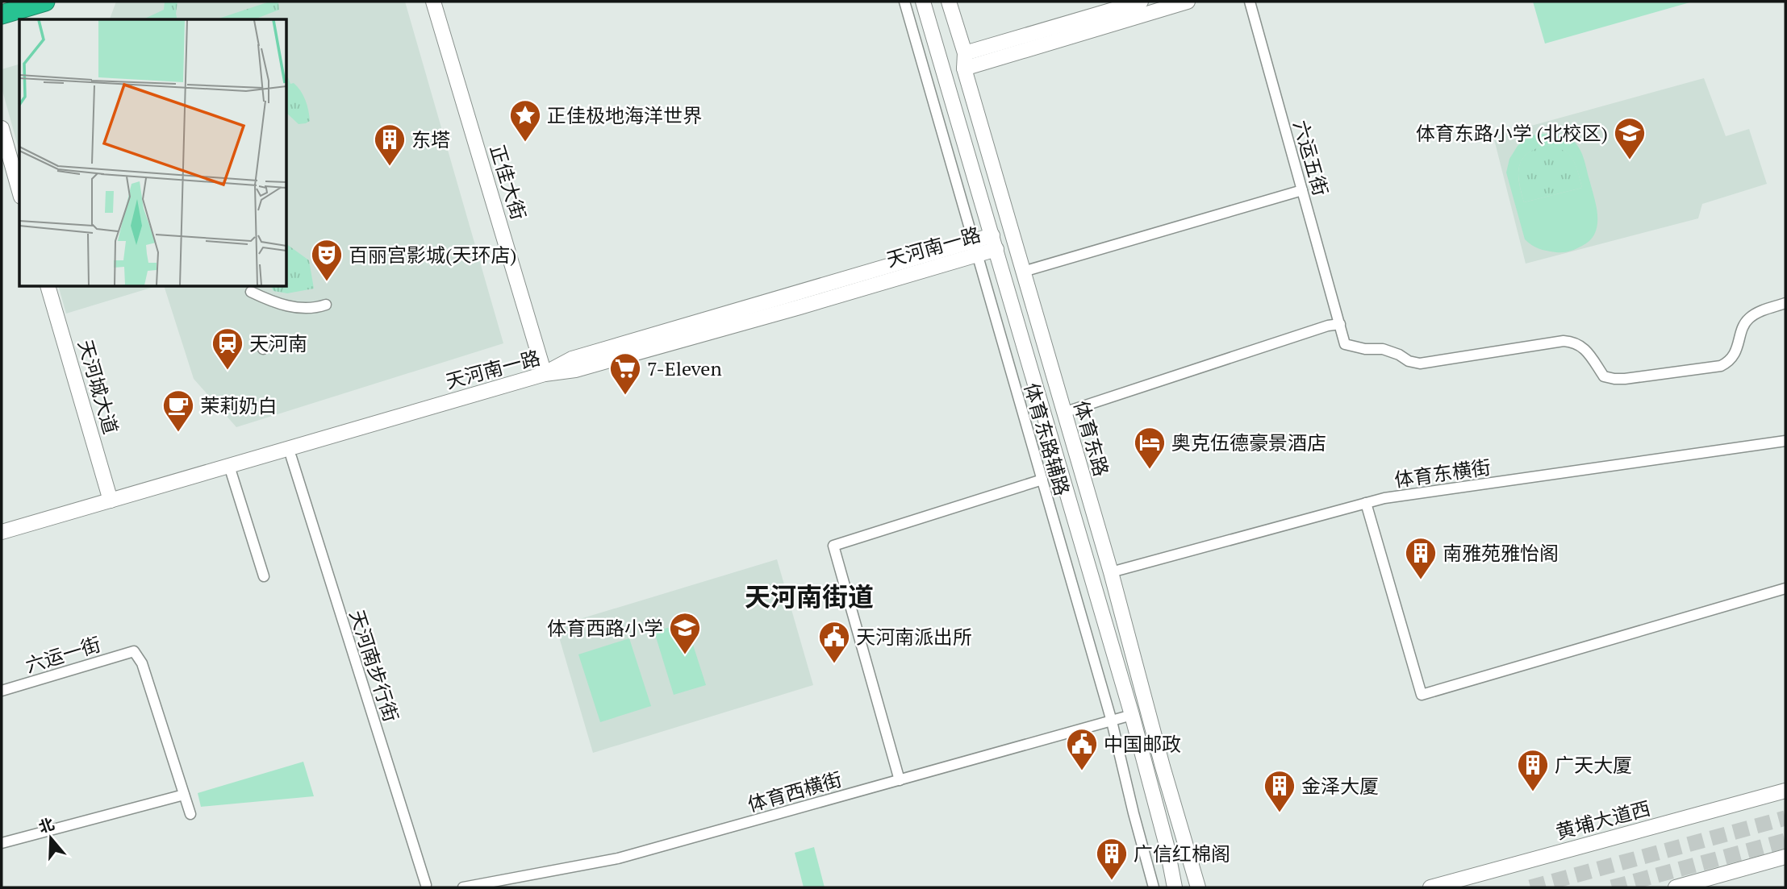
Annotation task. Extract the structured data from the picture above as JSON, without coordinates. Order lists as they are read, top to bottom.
{
  "streets": {
    "main road": [
      "正佳大街",
      "天河南一路",
      "天河城大道",
      "体育东路",
      "黄埔大道西"
    ],
    "street": [
      "六运五街",
      "体育东路辅路",
      "体育东横街",
      "六运一街",
      "天河南步行街",
      "体育西横街"
    ]
  },
  "crossings": [
    ["正佳大街", "天河南一路"],
    ["天河南一路", "天河城大道"],
    ["天河南一路", "体育东路"],
    ["天河南一路", "体育东路辅路"],
    ["体育东路", "体育东横街"],
    ["体育东路", "体育西横街"],
    ["体育东路辅路", "体育西横街"]
  ],
  "districts": ["天河南街道"],
  "places": {
    "place": ["正佳极地海洋世界"],
    "school or university": ["体育东路小学 (北校区)", "体育西路小学"],
    "building": [
      "东塔",
      "南雅苑雅怡阁",
      "广天大厦",
      "金泽大厦",
      "广信红棉阁"
    ],
    "theatre": ["百丽宫影城(天环店)"],
    "station": ["天河南"],
    "supermarket": ["7-Eleven"],
    "cafe": ["茉莉奶白"],
    "hotel": ["奥克伍德豪景酒店"],
    "public building": ["天河南派出所", "中国邮政"]
  },
  "north": "top"
}
